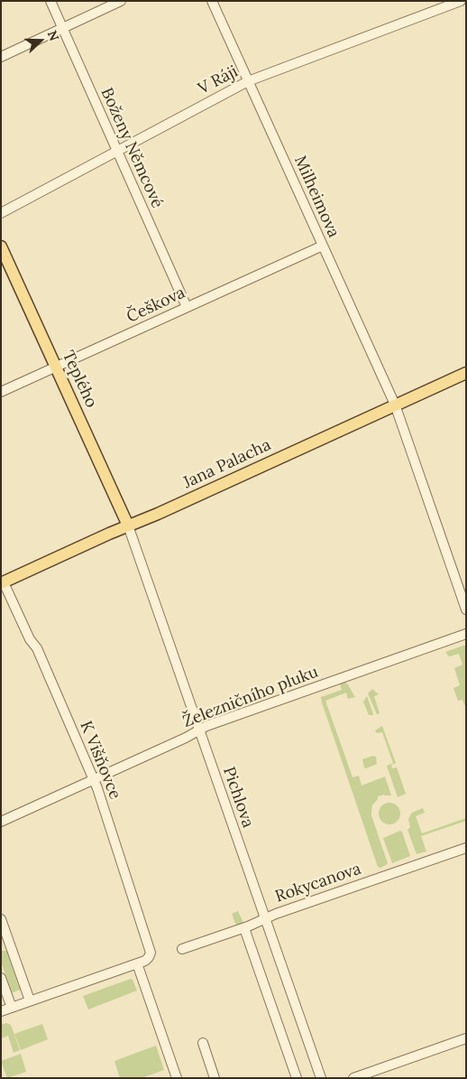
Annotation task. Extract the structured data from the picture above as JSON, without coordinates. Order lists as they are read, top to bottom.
{
  "streets": {
    "main road": ["Teplého", "Jana Palacha"],
    "street": [
      "V Ráji",
      "Boženy Němcové",
      "Milheimova",
      "Češkova",
      "Železničního pluku",
      "K Višňovce",
      "Pichlova",
      "Rokycanova"
    ]
  },
  "crossings": [
    ["V Ráji", "Boženy Němcové"],
    ["V Ráji", "Milheimova"],
    ["Boženy Němcové", "Češkova"],
    ["Milheimova", "Češkova"],
    ["Milheimova", "Jana Palacha"],
    ["Češkova", "Teplého"],
    ["Teplého", "Jana Palacha"],
    ["Teplého", "Pichlova"],
    ["Jana Palacha", "K Višňovce"],
    ["Jana Palacha", "Pichlova"],
    ["Železničního pluku", "K Višňovce"],
    ["Železničního pluku", "Pichlova"],
    ["Pichlova", "Rokycanova"]
  ],
  "north": "right"
}
